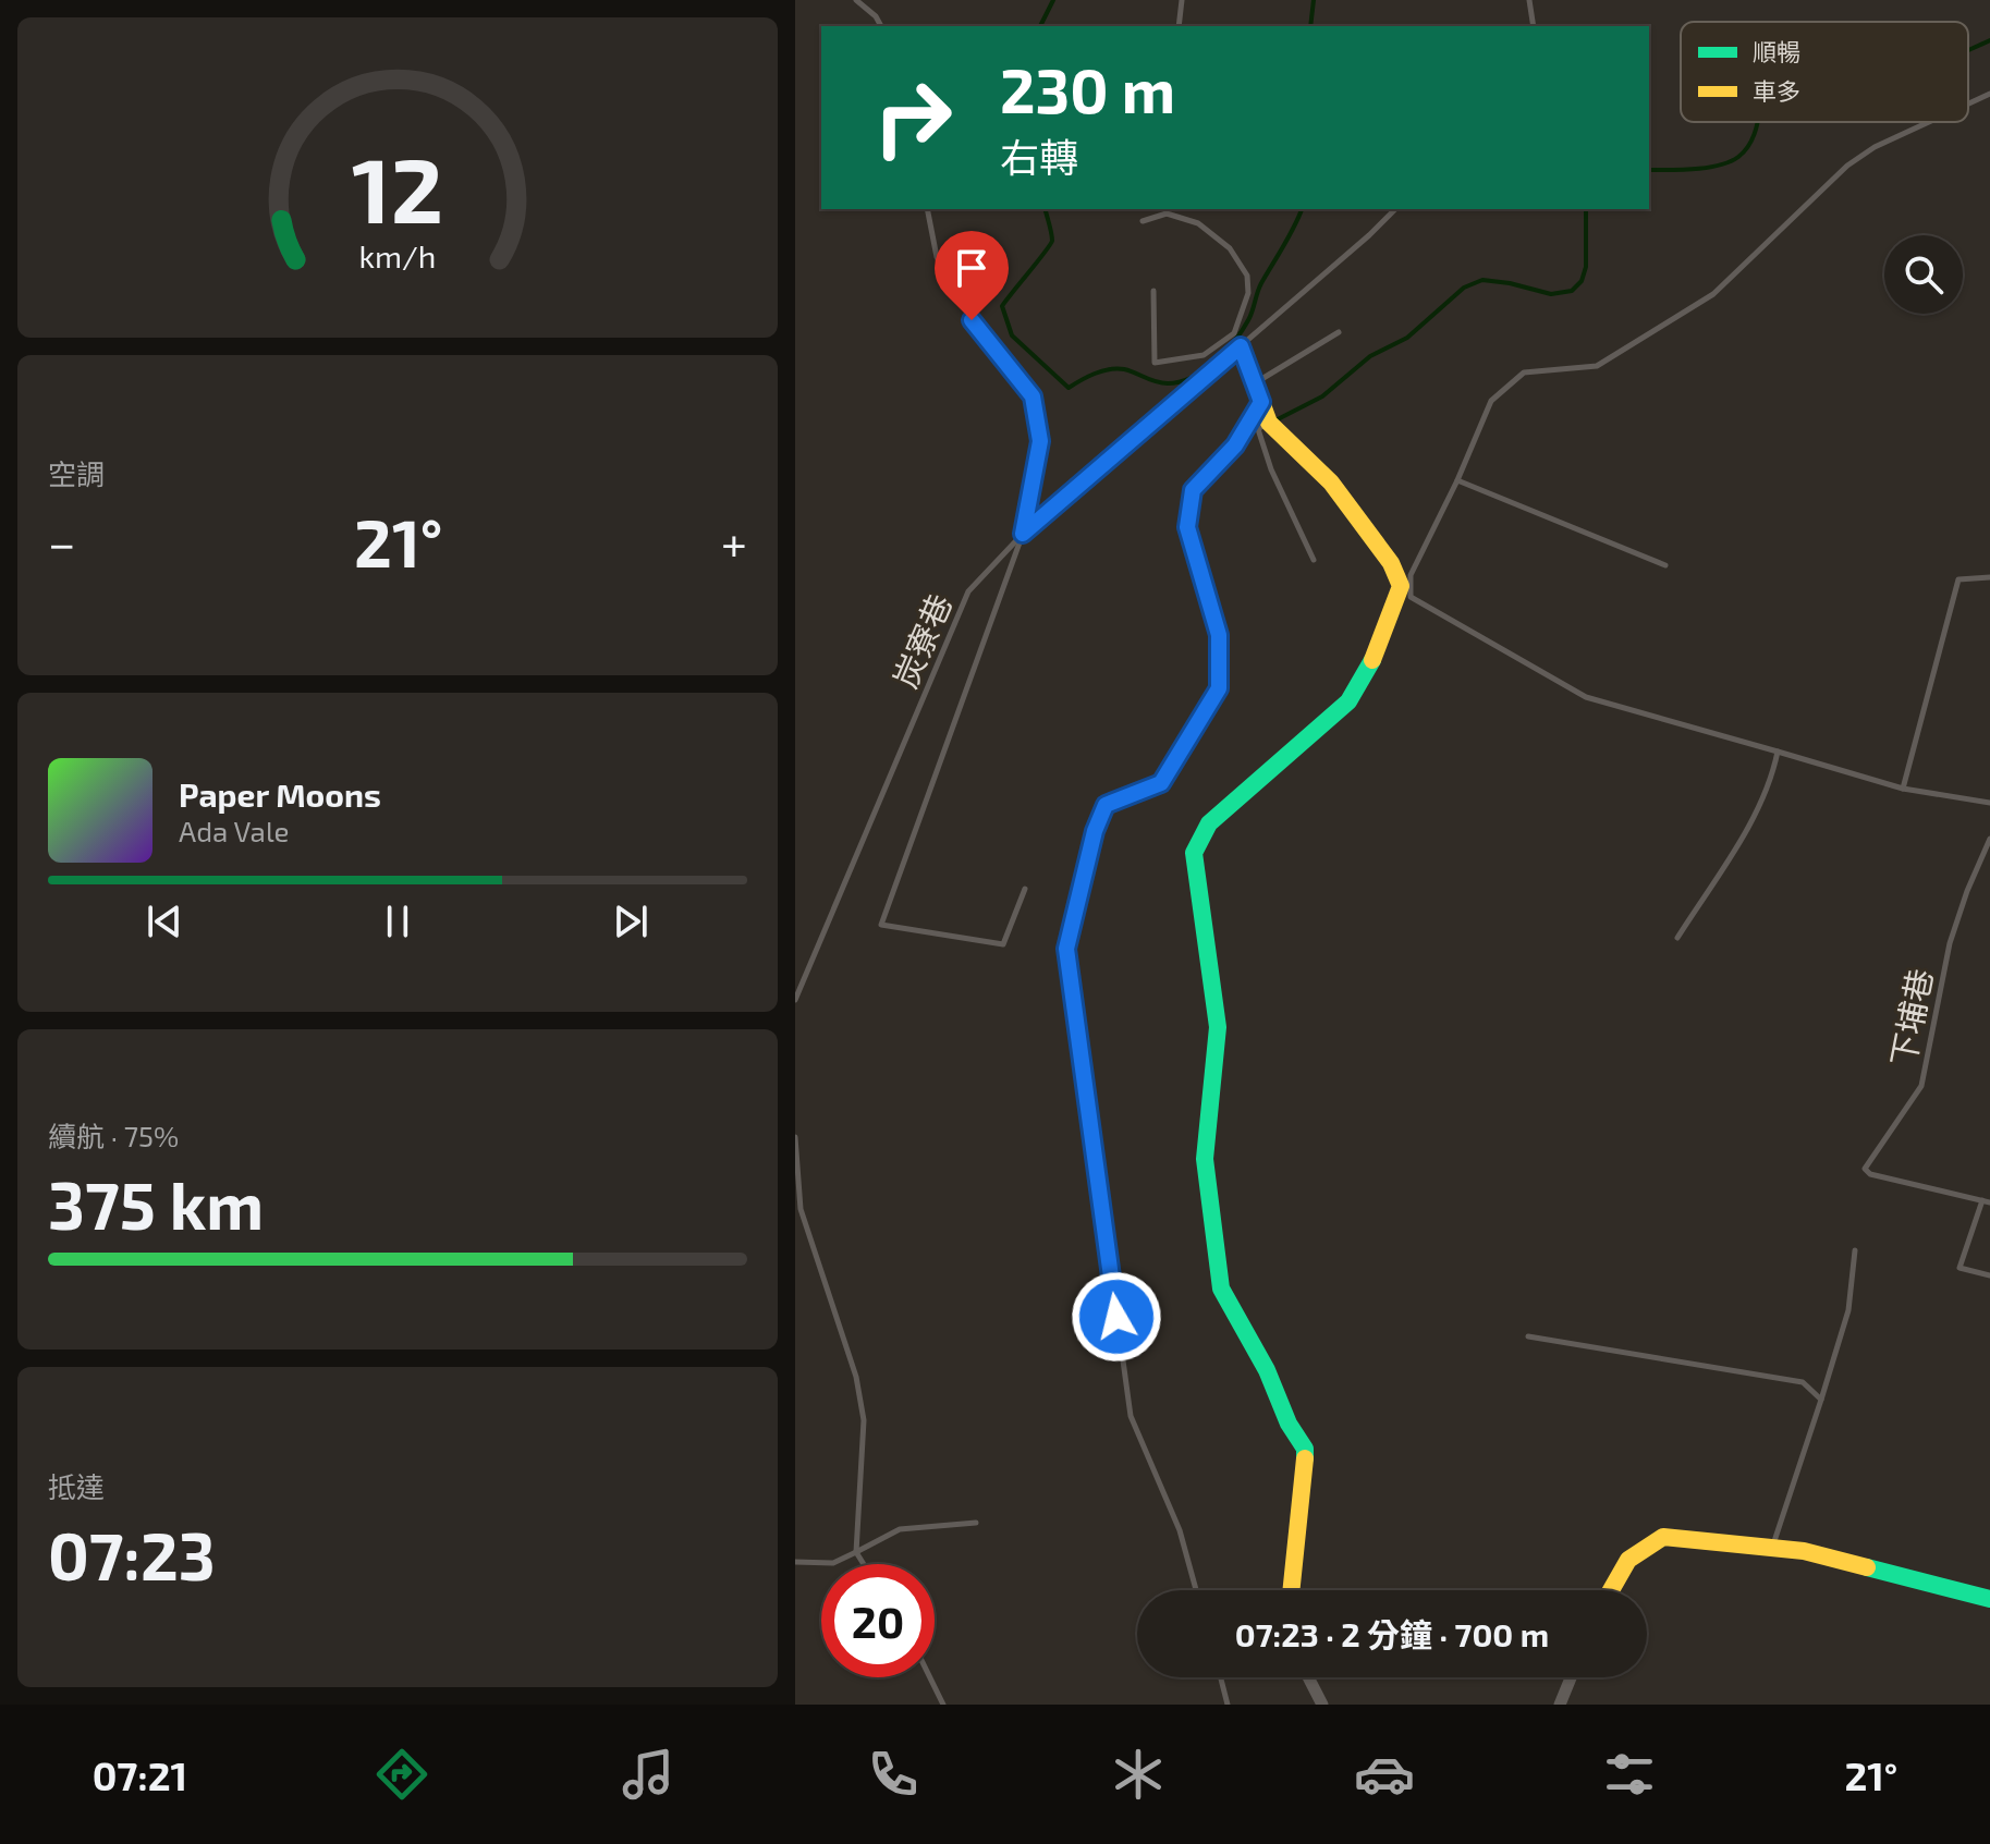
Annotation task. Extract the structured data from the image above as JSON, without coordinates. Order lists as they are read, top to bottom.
{
  "streets": {
    "lane": ["炭寮巷", "下埔巷"]
  },
  "legend": ["順暢", "車多"],
  "page": {
    "turn": ["230 m", "右轉"],
    "tile": [
      "空調",
      ["續航 · 75%", "375 km"],
      ["抵達", "07:23"]
    ],
    "heat": ["−", "21°", "+"],
    "song": ["Paper Moons", "Ada Vale"],
    "limit": "20",
    "trip": "07:23 · 2 分鐘 · 700 m",
    "tabs": ["07:21", "21°"],
    "gauge": ["12", "km/h"]
  }
}
